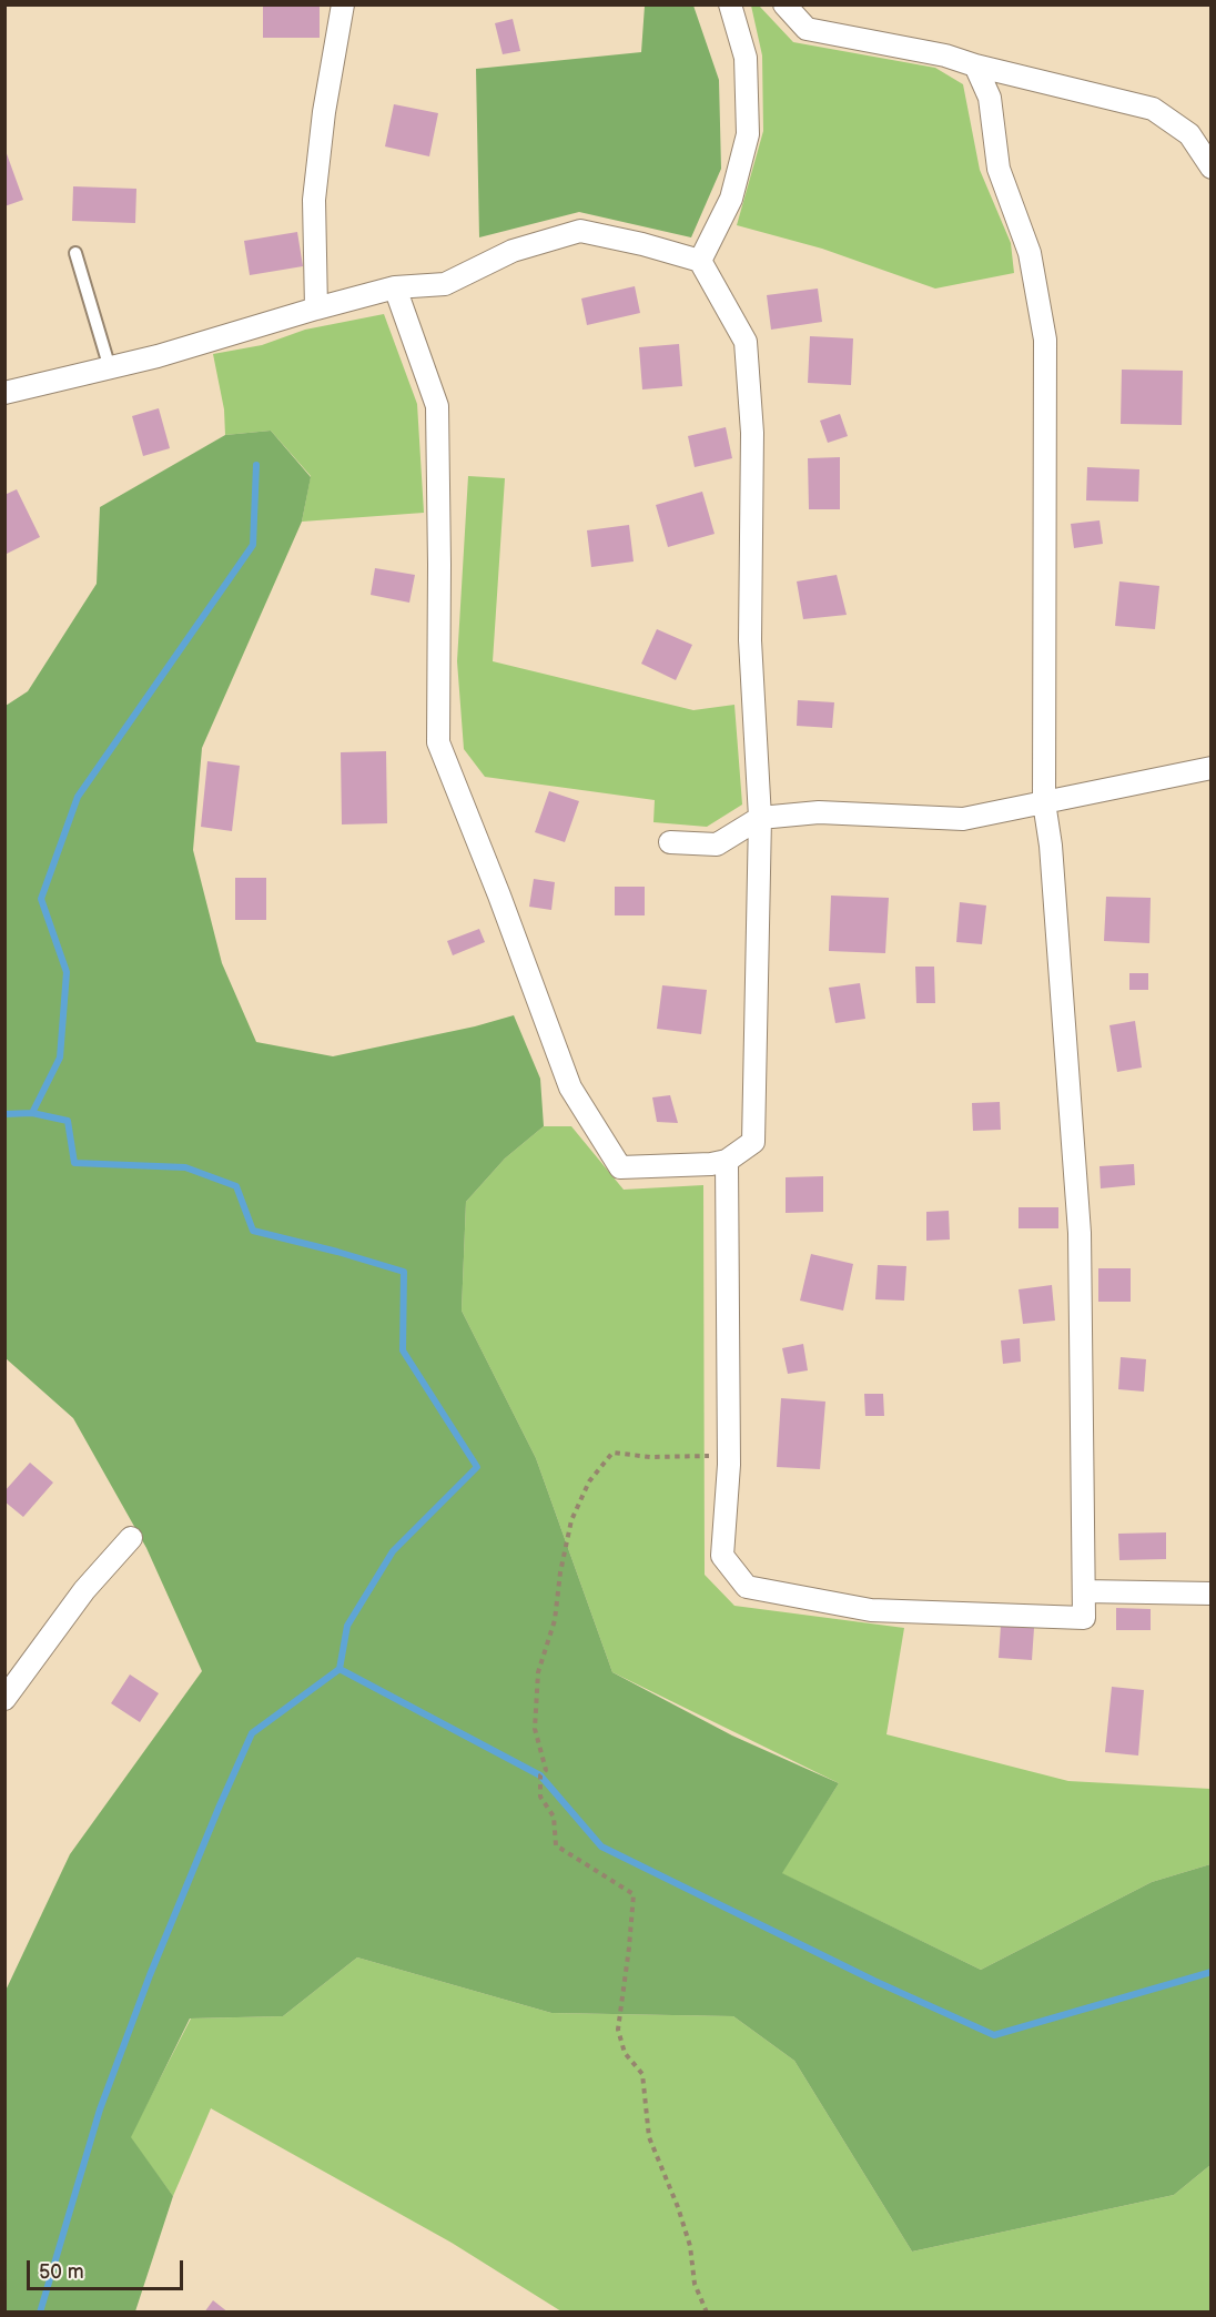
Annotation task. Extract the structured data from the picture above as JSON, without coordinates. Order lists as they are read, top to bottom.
{
  "scale_bar": "50 m"
}
